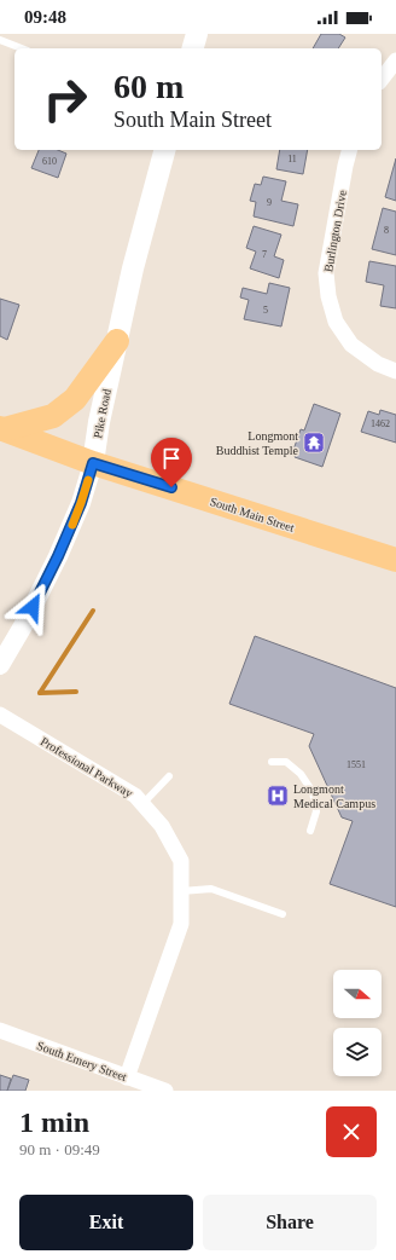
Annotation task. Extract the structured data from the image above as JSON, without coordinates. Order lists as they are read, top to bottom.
{
  "streets": {
    "main road": ["Pike Road", "South Main Street"],
    "street": ["Burlington Drive", "Professional Parkway", "South Emery Street"]
  },
  "crossings": [
    ["Pike Road", "South Main Street"],
    ["Professional Parkway", "South Emery Street"]
  ],
  "places": {
    "temple": ["Longmont Buddhist Temple"],
    "hospital": ["Longmont Medical Campus"]
  },
  "house_numbers": [
    "11",
    "610",
    "9",
    "8",
    "7",
    "5",
    "1462",
    "1551"
  ],
  "north": "right",
  "page": {
    "status": "09:48",
    "turn": ["60 m", "South Main Street"],
    "heading": ["1 min", "90 m · 09:49"],
    "buttons": ["Exit", "Share"]
  }
}
